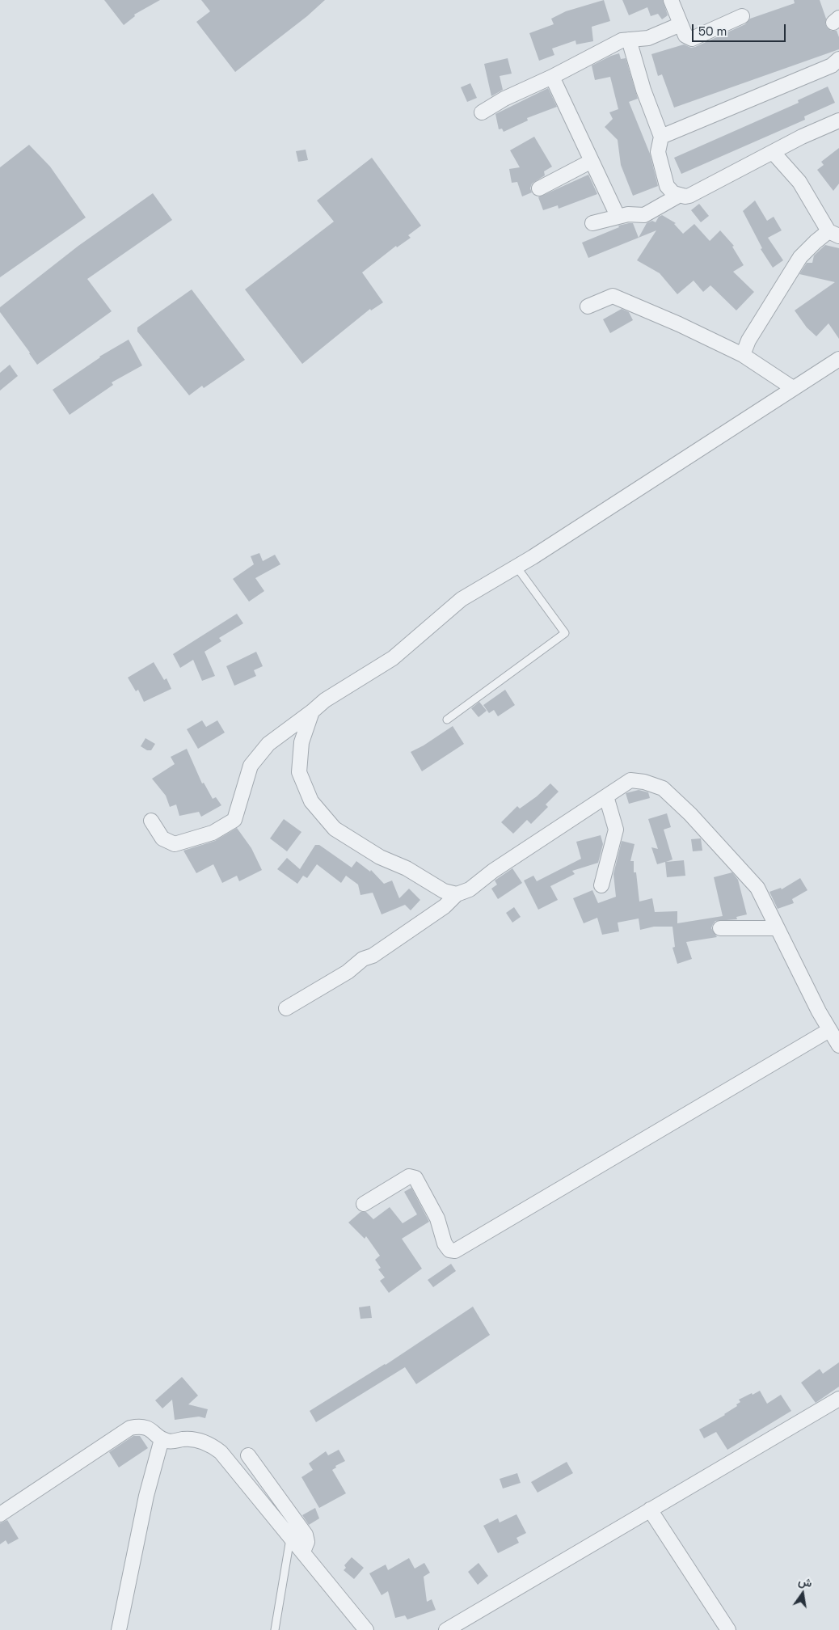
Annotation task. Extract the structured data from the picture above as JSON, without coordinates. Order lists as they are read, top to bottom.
{
  "scale_bar": "50 m",
  "north": "top"
}
